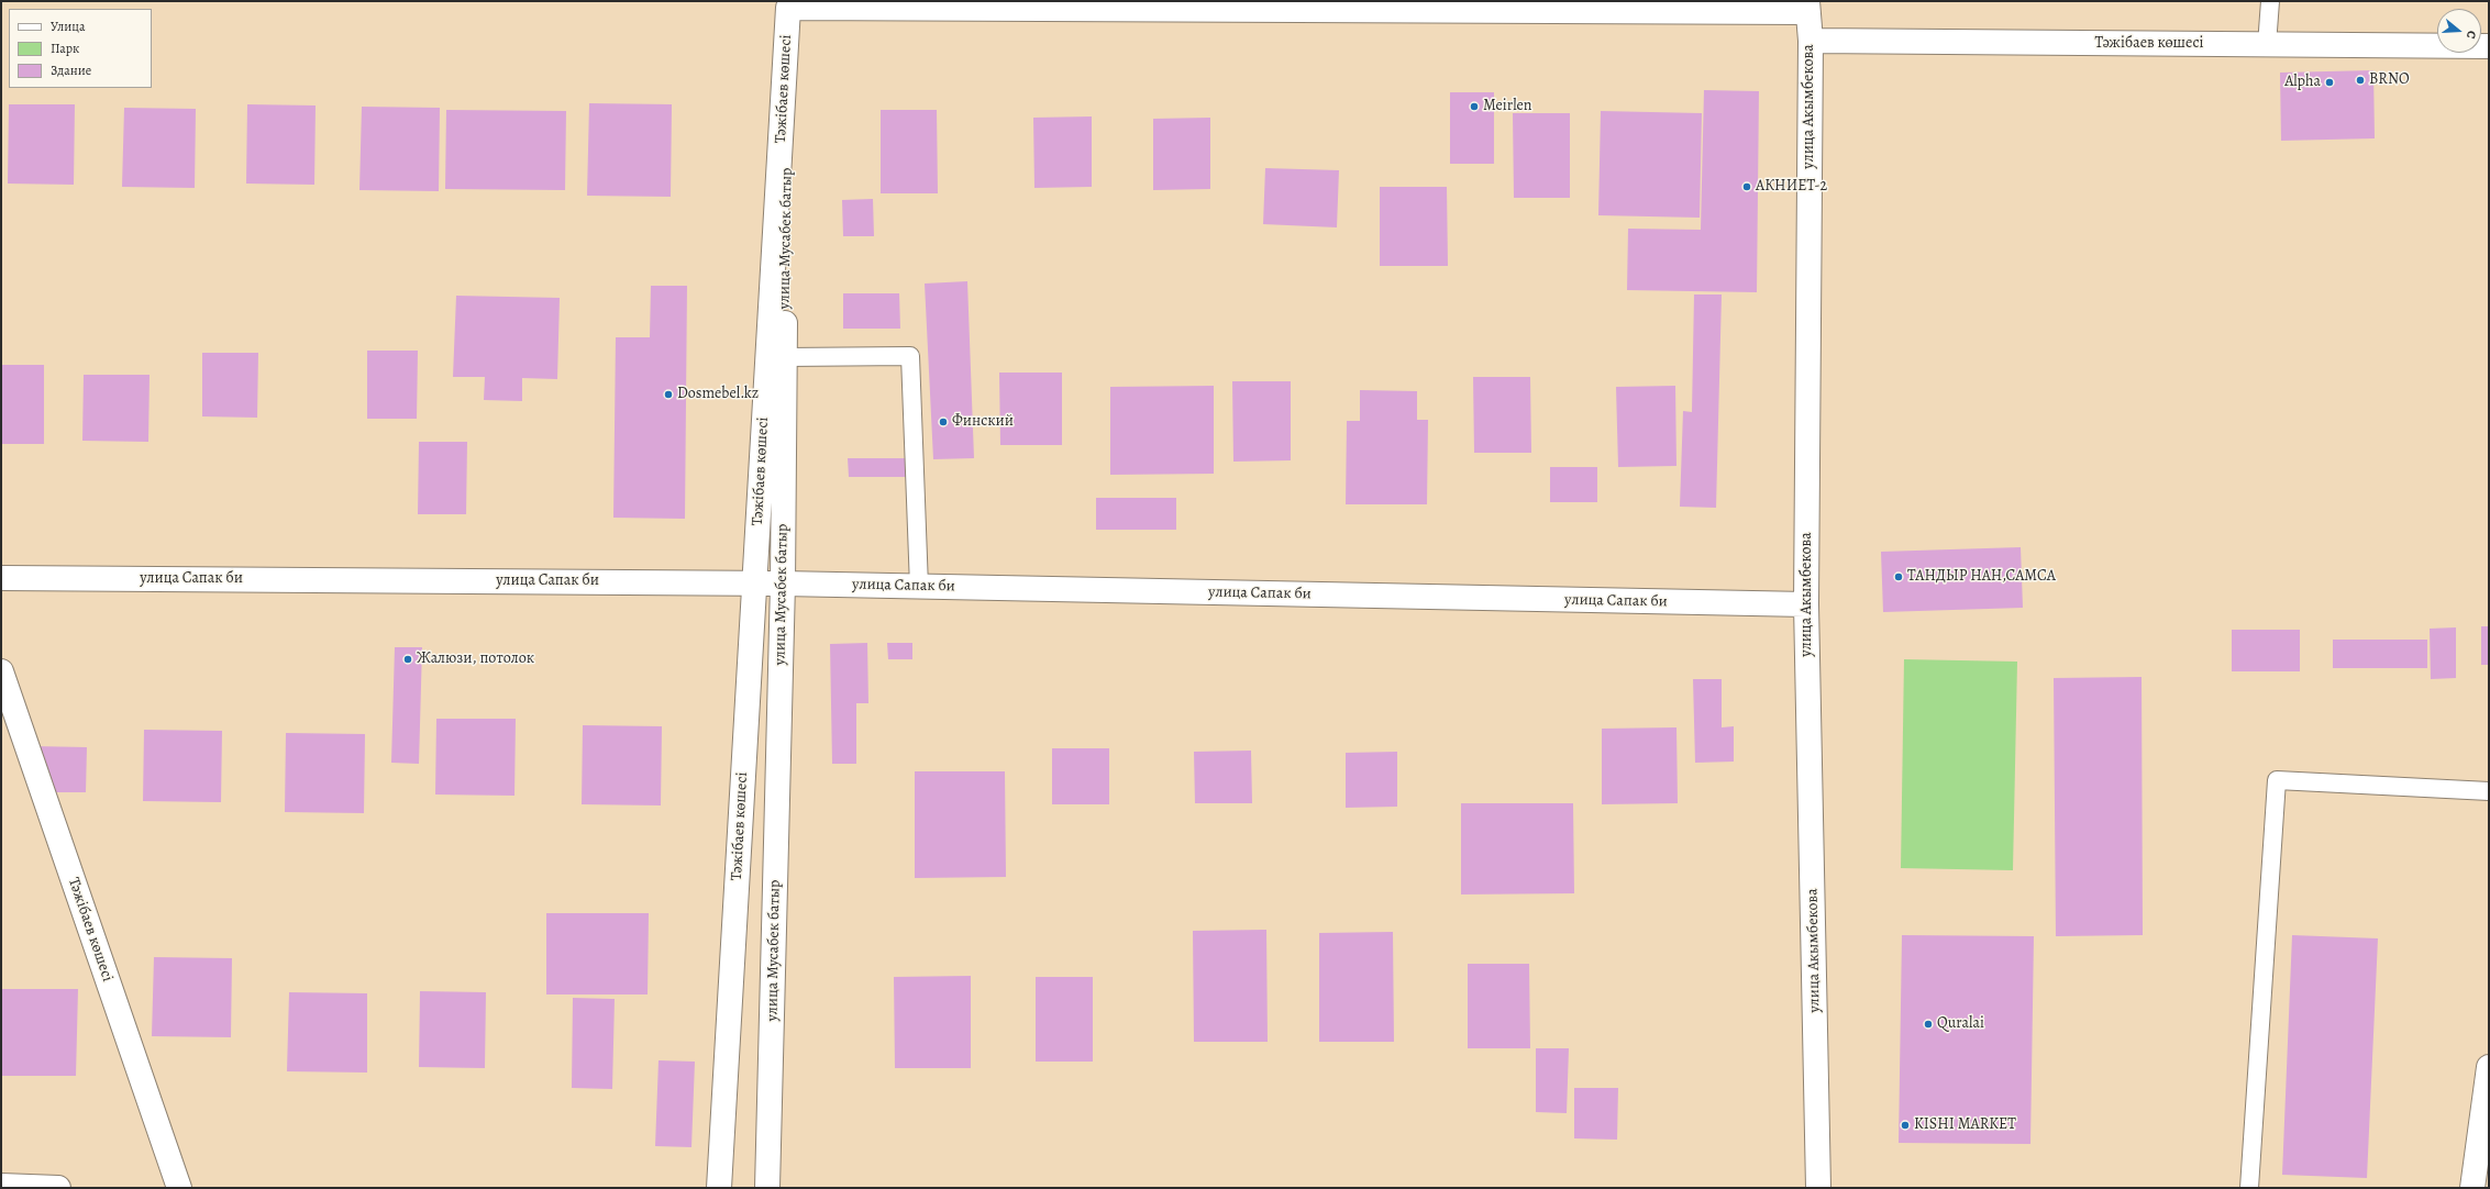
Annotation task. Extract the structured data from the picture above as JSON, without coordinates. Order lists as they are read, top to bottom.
{
  "streets": {
    "street": [
      "Тәжібаев көшесі",
      "улица Акымбекова",
      "улица Мусабек батыр",
      "улица Сапак би"
    ]
  },
  "crossings": [
    ["Тәжібаев көшесі", "улица Акымбекова"],
    ["Тәжібаев көшесі", "улица Мусабек батыр"],
    ["улица Акымбекова", "улица Сапак би"],
    ["улица Мусабек батыр", "улица Сапак би"]
  ],
  "places": [
    "BRNO",
    "Alpha",
    "Meirlen",
    "АКНИЕТ-2",
    "Dosmebel.kz",
    "Финский",
    "ТАНДЫР НАН,САМСА",
    "Жалюзи, потолок",
    "Quralai",
    "KISHI MARKET"
  ],
  "legend": ["Улица", "Парк", "Здание"],
  "north": "right"
}
